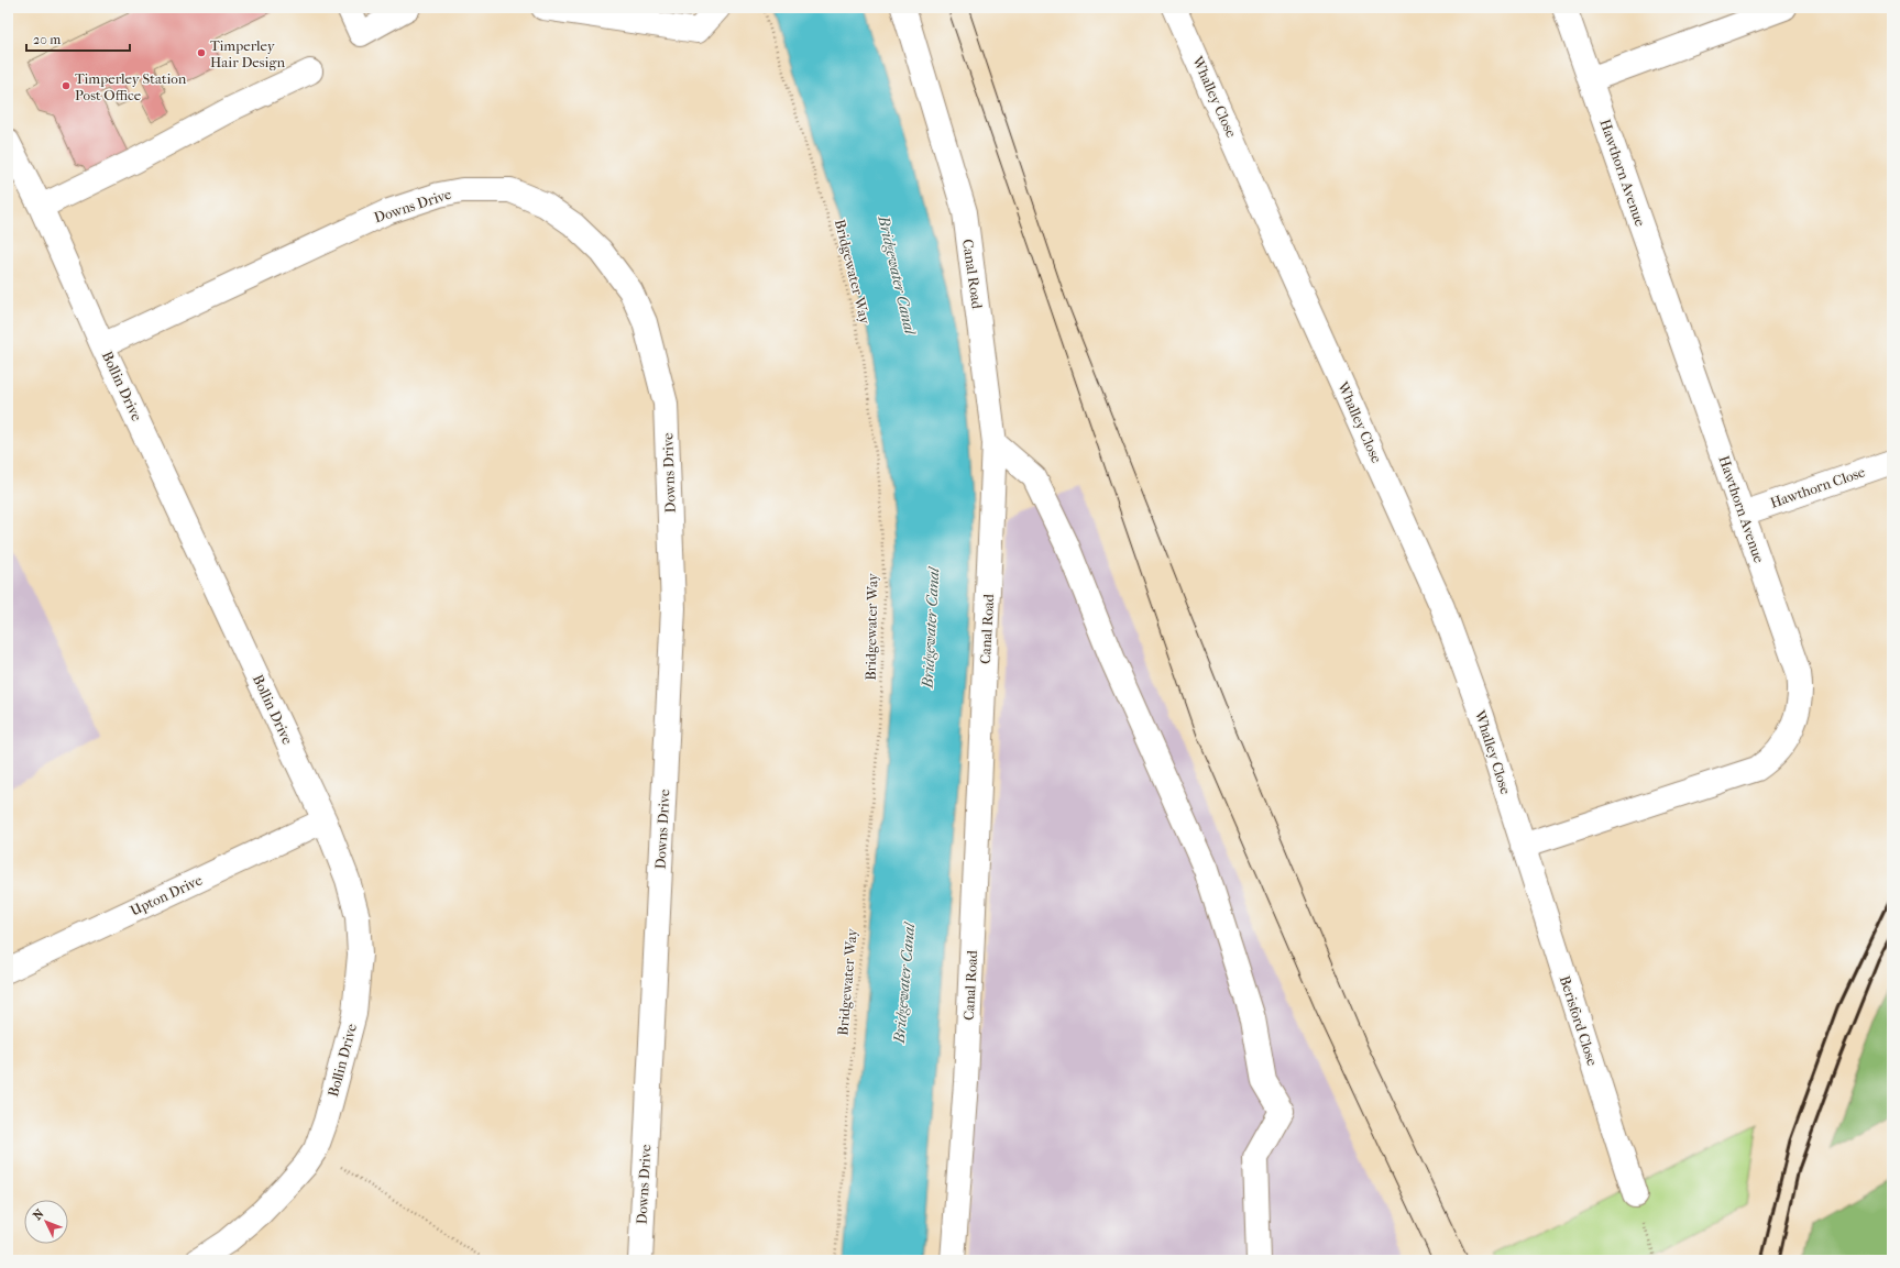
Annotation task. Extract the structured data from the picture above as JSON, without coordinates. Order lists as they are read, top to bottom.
{
  "streets": {
    "street": [
      "Whalley Close",
      "Hawthorn Avenue",
      "Downs Drive",
      "Canal Road",
      "Bollin Drive",
      "Hawthorn Close",
      "Upton Drive",
      "Berisford Close"
    ],
    "path": ["Bridgewater Way"]
  },
  "crossings": [
    ["Whalley Close", "Hawthorn Avenue"],
    ["Whalley Close", "Berisford Close"],
    ["Hawthorn Avenue", "Hawthorn Close"],
    ["Hawthorn Avenue", "Berisford Close"],
    ["Downs Drive", "Bollin Drive"],
    ["Bollin Drive", "Upton Drive"]
  ],
  "water": ["Bridgewater Canal"],
  "places": ["Timperley Hair Design", "Timperley Station Post Office"],
  "scale_bar": "20 m",
  "north": "top left"
}
